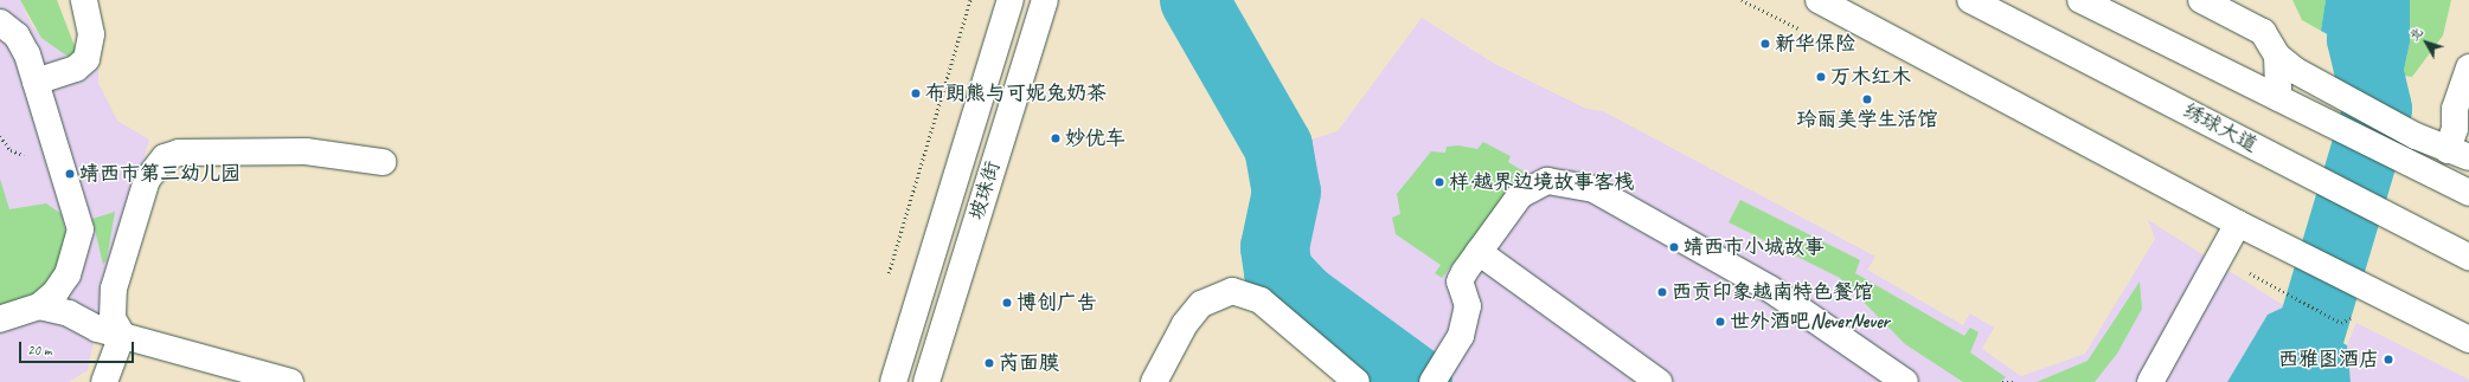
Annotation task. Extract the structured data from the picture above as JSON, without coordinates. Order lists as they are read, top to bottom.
{
  "streets": {
    "street": ["绣球大道", "坡珠街"]
  },
  "places": [
    "新华保险",
    "万木红木",
    "布朗熊与可妮兔奶茶",
    "玲丽美学生活馆",
    "妙优车",
    "靖西市第三幼儿园",
    "样·越界边境故事客栈",
    "靖西市小城故事",
    "西贡印象越南特色餐馆",
    "博创广告",
    "世外酒吧NeverNever",
    "西雅图酒店",
    "芮面膜"
  ],
  "scale_bar": "20 m",
  "north": "top left"
}
